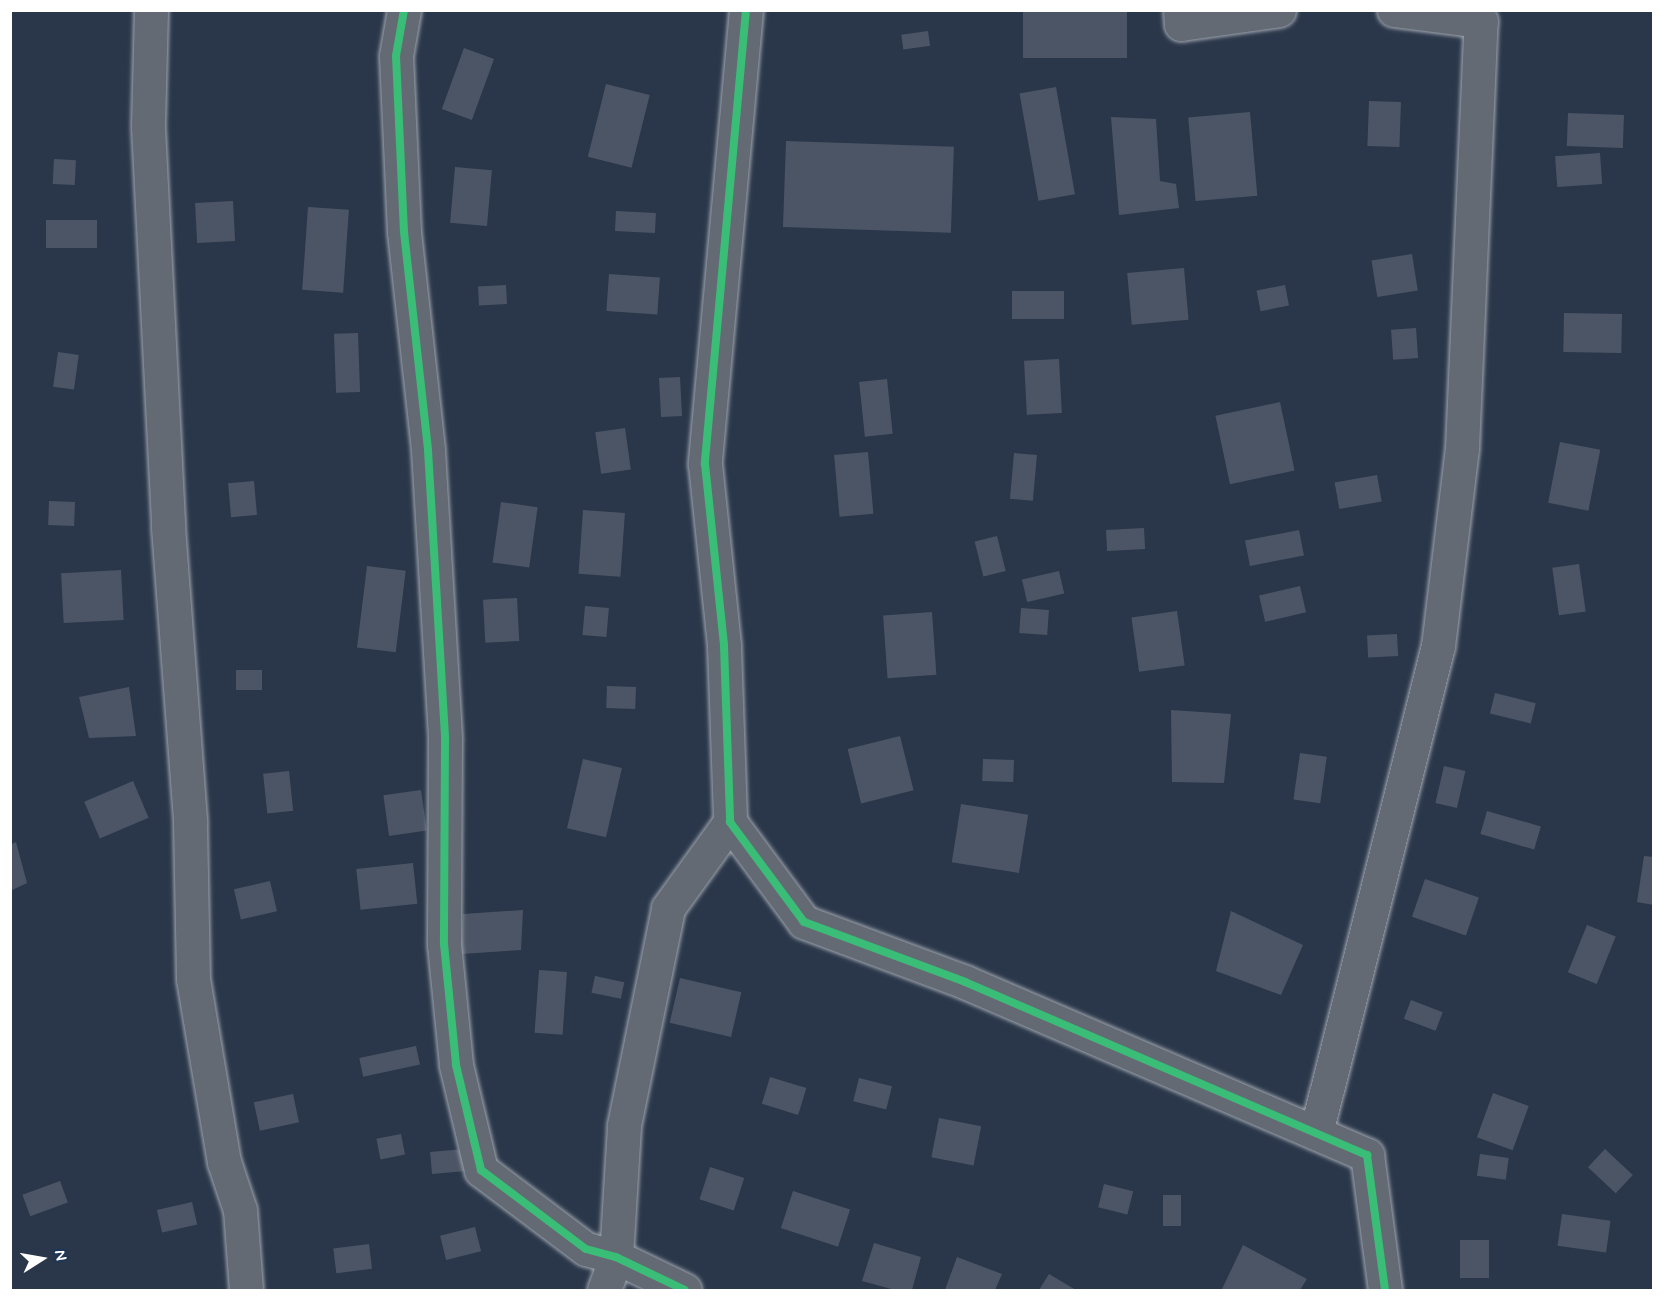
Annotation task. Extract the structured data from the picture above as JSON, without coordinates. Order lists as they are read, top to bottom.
{
  "north": "right"
}
